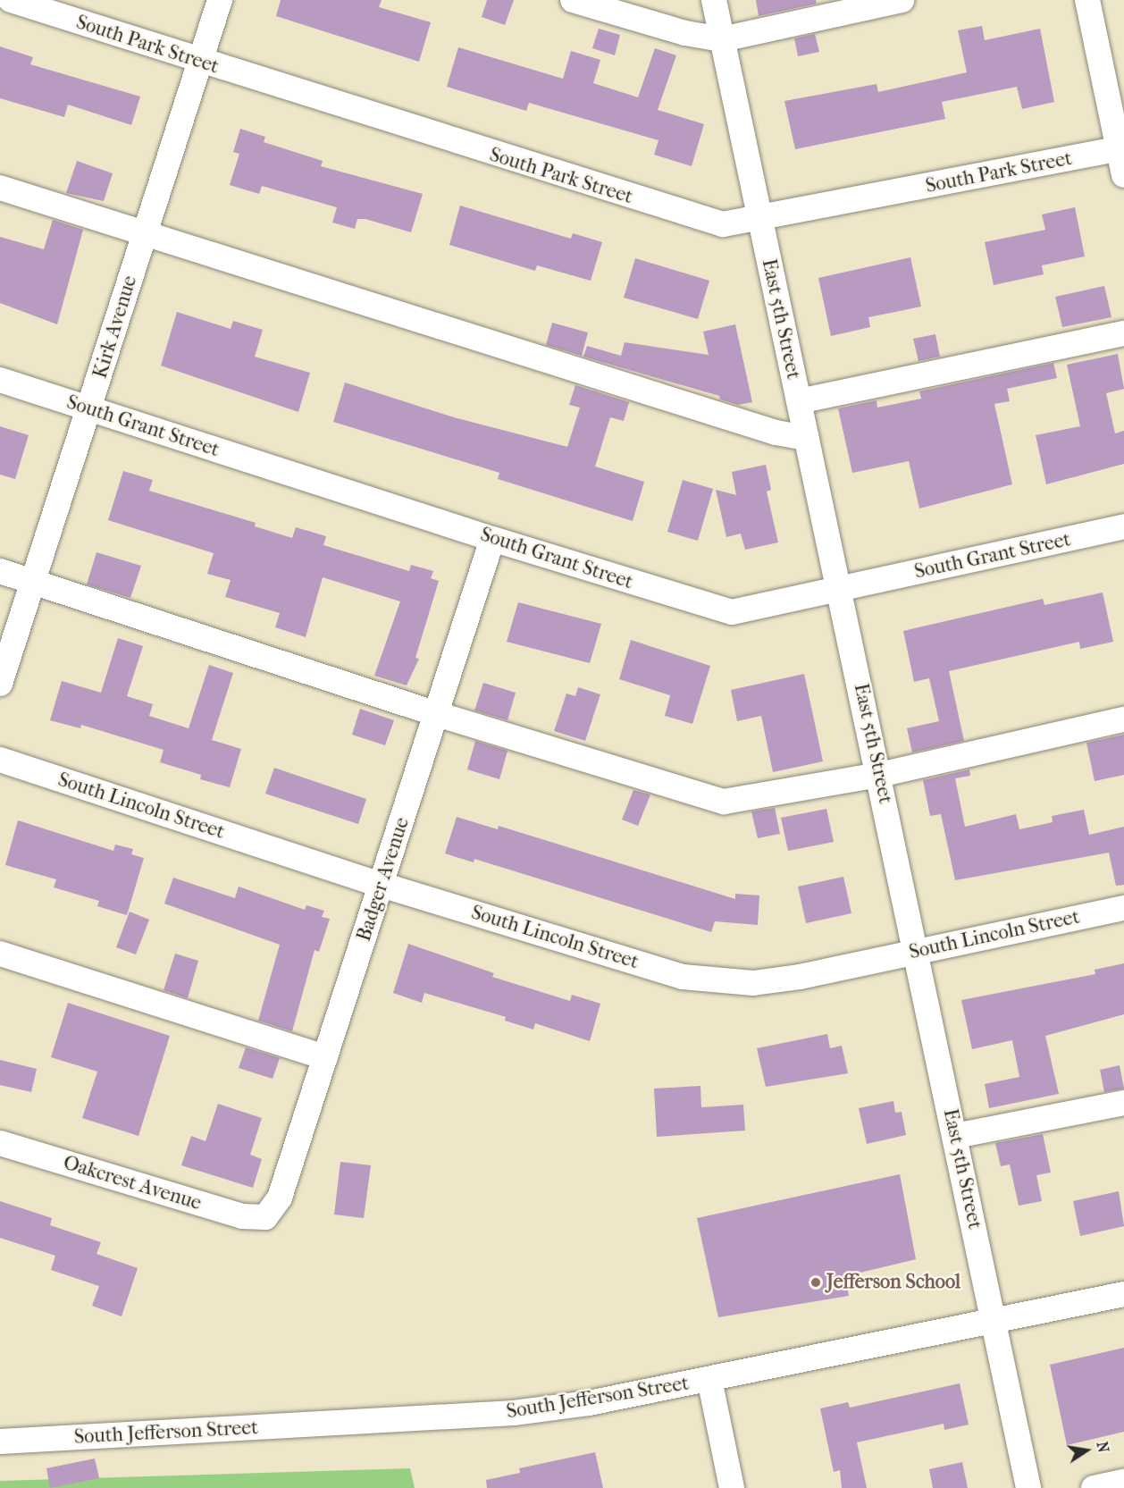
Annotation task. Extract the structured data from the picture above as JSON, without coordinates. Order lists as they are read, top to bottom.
{
  "streets": {
    "street": [
      "South Park Street",
      "East 5th Street",
      "Kirk Avenue",
      "South Grant Street",
      "South Lincoln Street",
      "Badger Avenue",
      "Oakcrest Avenue",
      "South Jefferson Street"
    ]
  },
  "crossings": [
    ["South Park Street", "East 5th Street"],
    ["South Park Street", "Kirk Avenue"],
    ["East 5th Street", "South Grant Street"],
    ["East 5th Street", "South Lincoln Street"],
    ["East 5th Street", "South Jefferson Street"],
    ["Kirk Avenue", "South Grant Street"],
    ["South Grant Street", "Badger Avenue"],
    ["South Lincoln Street", "Badger Avenue"],
    ["Badger Avenue", "Oakcrest Avenue"]
  ],
  "places": ["Jefferson School"],
  "north": "right"
}
